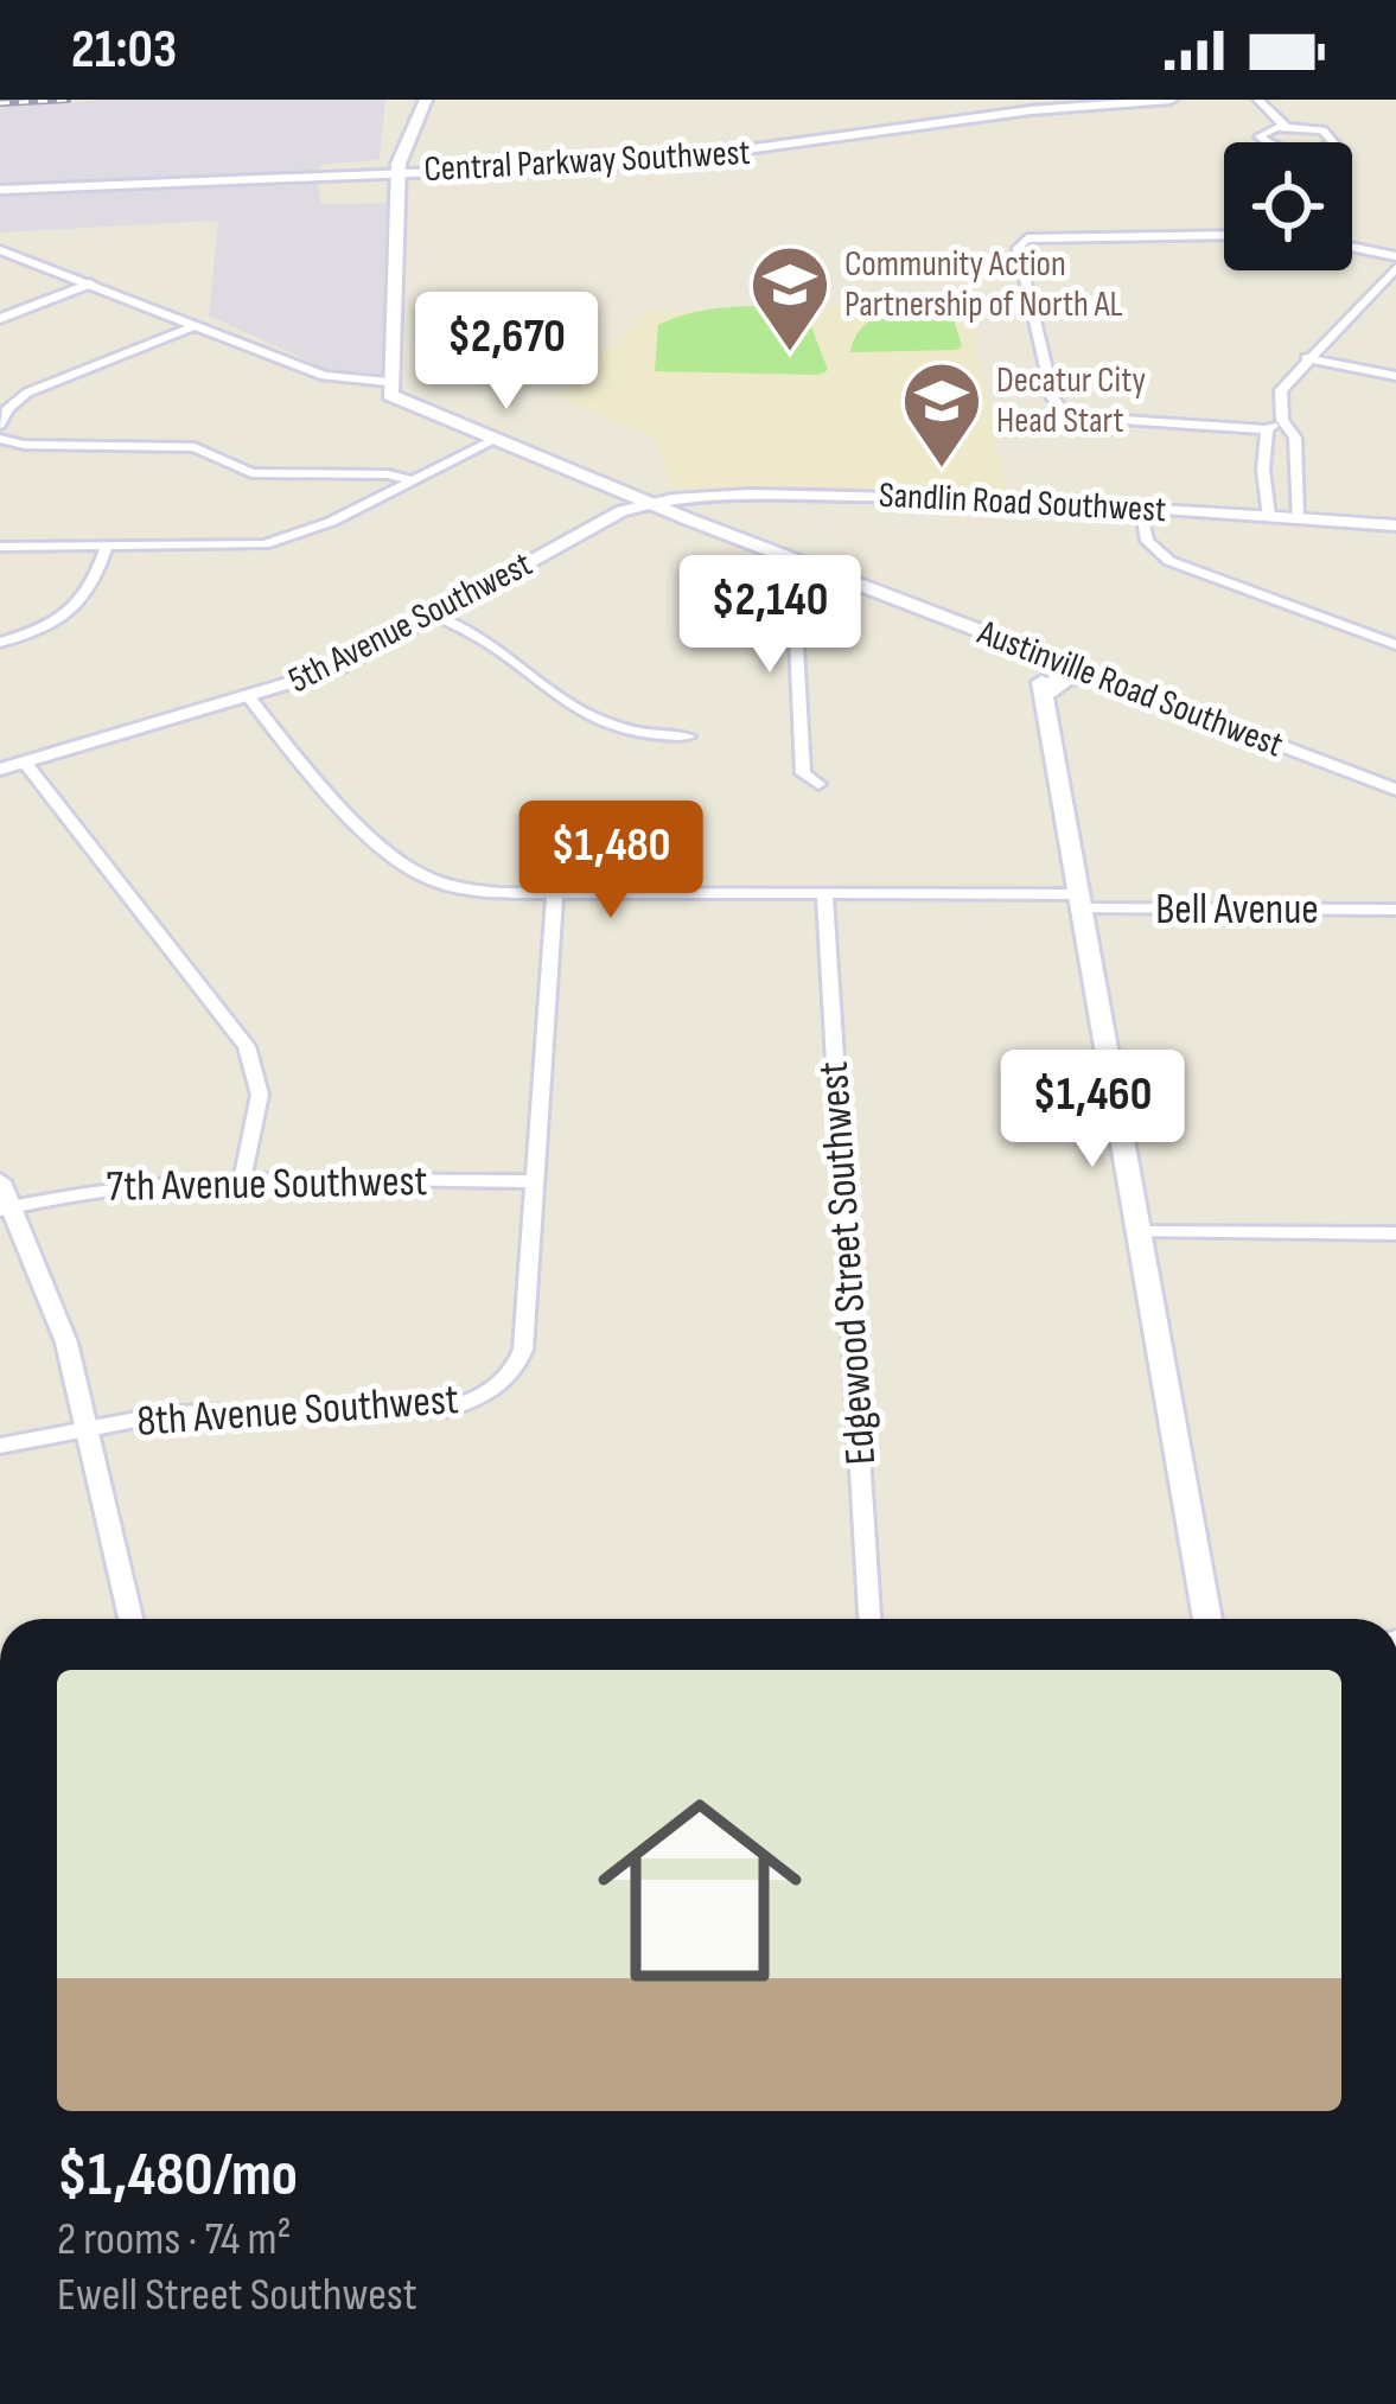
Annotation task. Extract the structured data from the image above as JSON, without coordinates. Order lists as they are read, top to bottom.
{
  "streets": {
    "main road": ["Austinville Road Southwest"],
    "street": [
      "Central Parkway Southwest",
      "Sandlin Road Southwest",
      "5th Avenue Southwest",
      "Bell Avenue",
      "7th Avenue Southwest",
      "Edgewood Street Southwest",
      "8th Avenue Southwest"
    ]
  },
  "crossings": [
    ["Sandlin Road Southwest", "5th Avenue Southwest"],
    ["Sandlin Road Southwest", "Austinville Road Southwest"],
    ["5th Avenue Southwest", "Austinville Road Southwest"],
    ["5th Avenue Southwest", "Bell Avenue"],
    ["Bell Avenue", "Edgewood Street Southwest"],
    ["7th Avenue Southwest", "8th Avenue Southwest"]
  ],
  "places": {
    "school or university": ["Community Action Partnership of North AL", "Decatur City Head Start"]
  },
  "page": {
    "status": "21:03",
    "price": [
      "$2,670",
      "$2,140",
      "$1,480",
      "$1,460"
    ],
    "list": [
      {
        "name": "$1,480/mo",
        "note": "2 rooms · 74 m² · Ewell Street Southwest"
      }
    ]
  }
}
